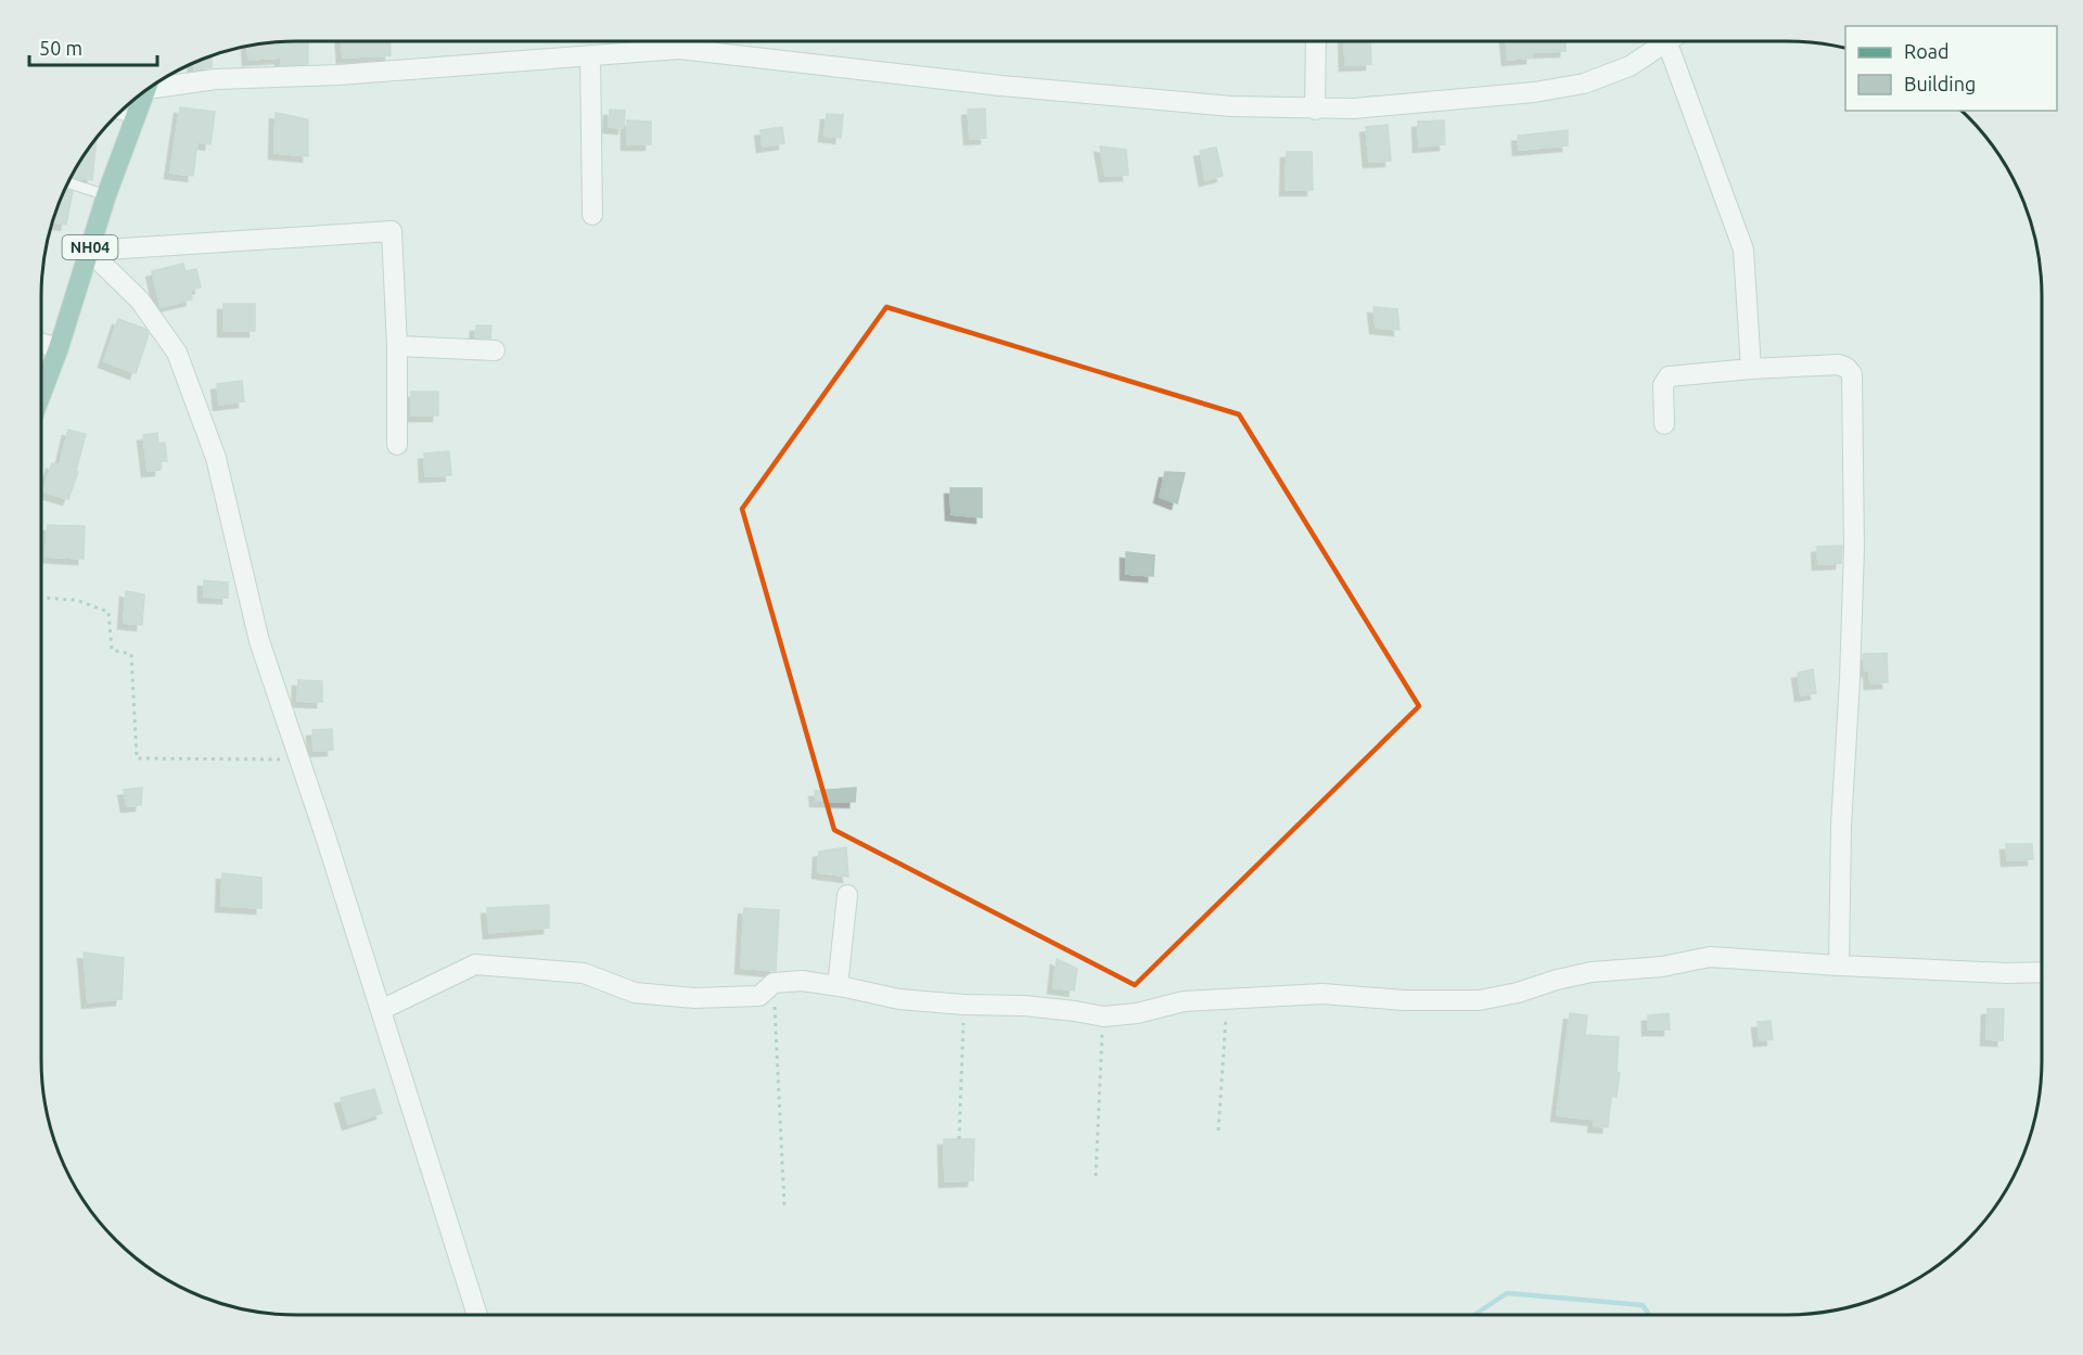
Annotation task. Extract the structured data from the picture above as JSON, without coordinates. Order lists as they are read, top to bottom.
{
  "streets": {
    "main road": ["NH04"]
  },
  "legend": ["Road", "Building"],
  "scale_bar": "50 m"
}
